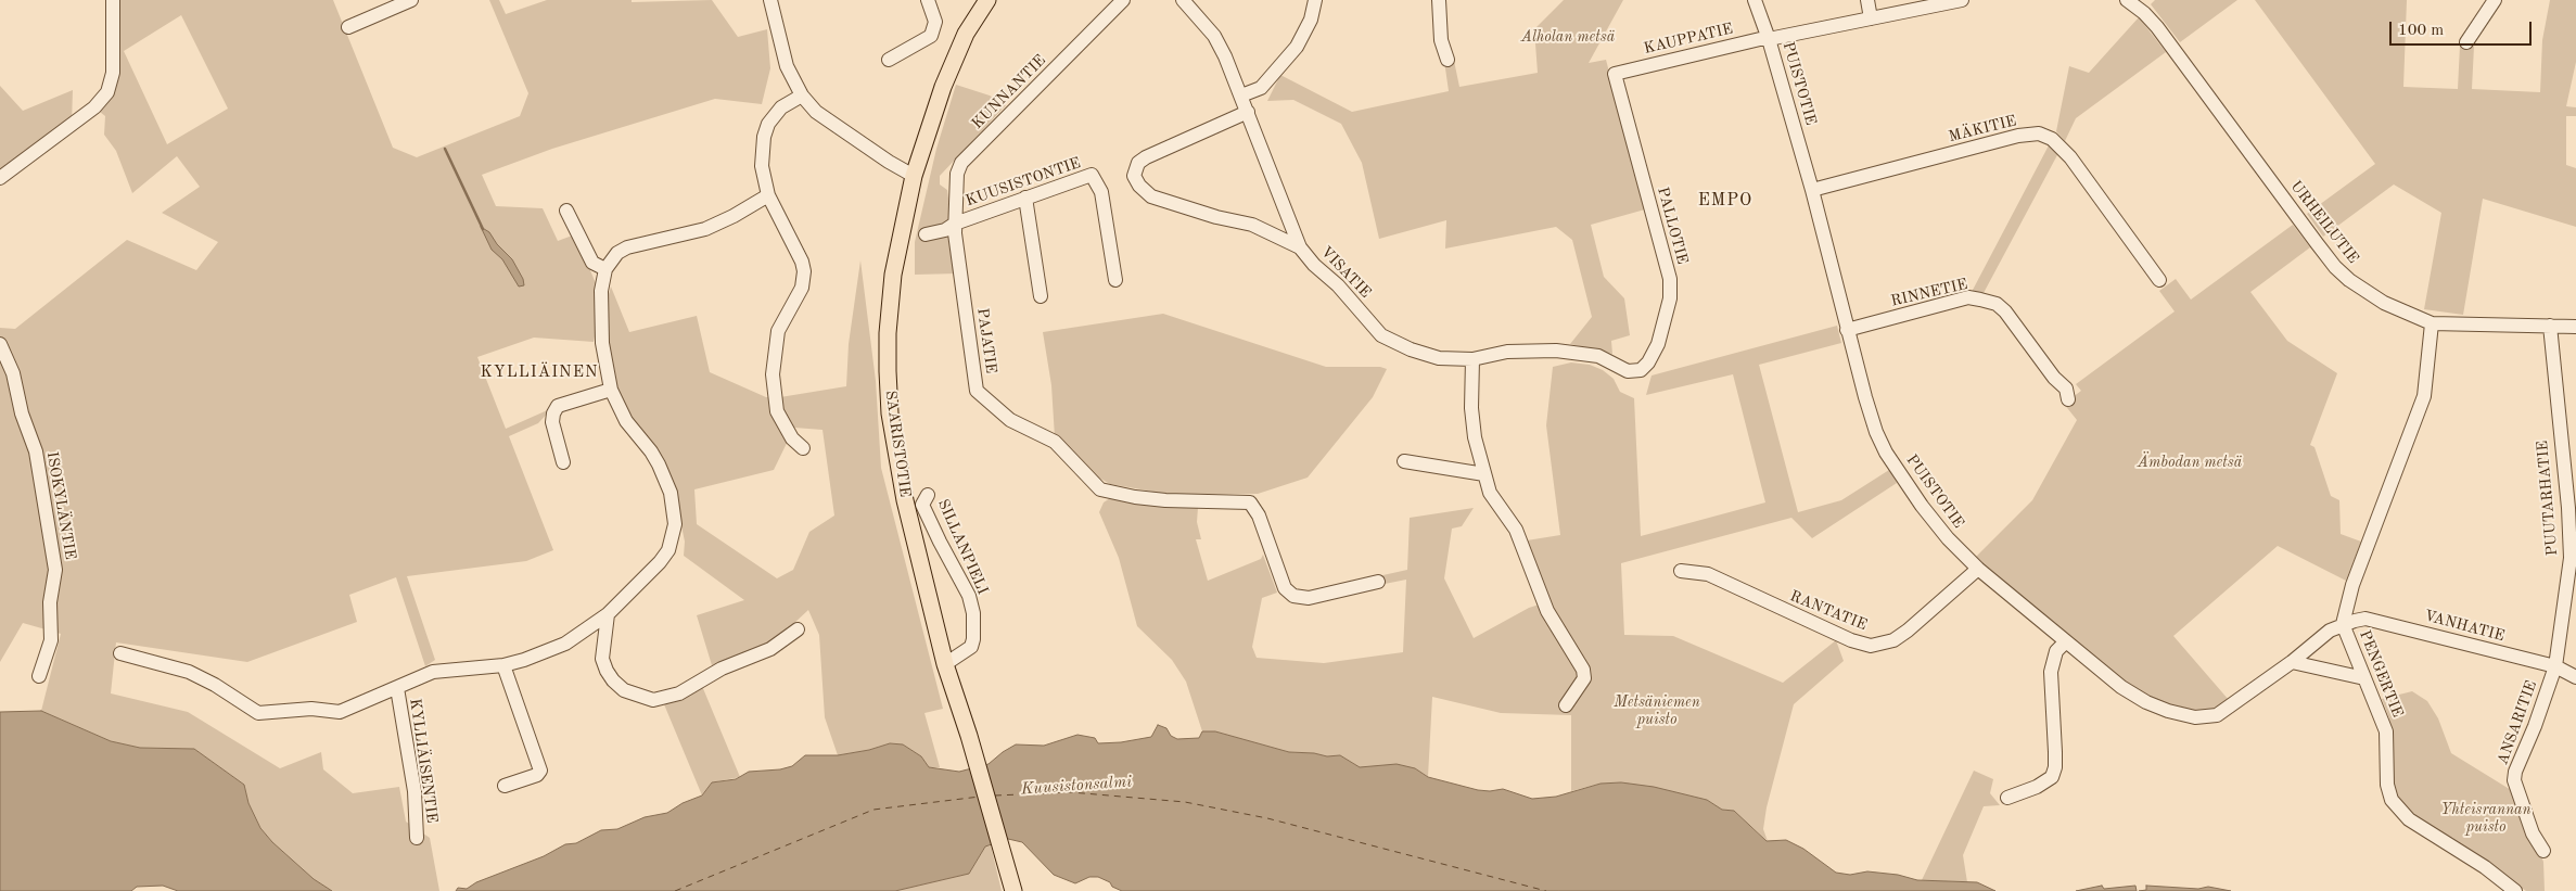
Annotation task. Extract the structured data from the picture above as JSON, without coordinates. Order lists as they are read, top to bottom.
{
  "streets": {
    "main road": ["SAARISTOTIE"],
    "street": [
      "KAUPPATIE",
      "PUISTOTIE",
      "KUNNANTIE",
      "MÄKITIE",
      "KUUSISTONTIE",
      "URHEILUTIE",
      "PALLOTIE",
      "VISATIE",
      "RINNETIE",
      "PAJATIE",
      "PUUTARHATIE",
      "ISOKYLÄNTIE",
      "SILLANPIELI",
      "RANTATIE",
      "VANHATIE",
      "PENGERTIE",
      "ANSARITIE",
      "KYLLIÄISENTIE"
    ]
  },
  "crossings": [
    ["KAUPPATIE", "PUISTOTIE"],
    ["KAUPPATIE", "PALLOTIE"],
    ["PUISTOTIE", "MÄKITIE"],
    ["PUISTOTIE", "RINNETIE"],
    ["PUISTOTIE", "RANTATIE"],
    ["PUISTOTIE", "VANHATIE"],
    ["PUISTOTIE", "PENGERTIE"],
    ["KUNNANTIE", "KUUSISTONTIE"],
    ["KUNNANTIE", "PAJATIE"],
    ["KUUSISTONTIE", "PAJATIE"],
    ["URHEILUTIE", "PUUTARHATIE"],
    ["URHEILUTIE", "PENGERTIE"],
    ["PALLOTIE", "VISATIE"],
    ["SAARISTOTIE", "SILLANPIELI"],
    ["PUUTARHATIE", "VANHATIE"],
    ["PUUTARHATIE", "ANSARITIE"],
    ["VANHATIE", "PENGERTIE"],
    ["VANHATIE", "ANSARITIE"]
  ],
  "districts": ["EMPO", "KYLLIÄINEN"],
  "water": ["Kuusistonsalmi"],
  "parks": [
    "Alholan metsä",
    "Ämbodan metsä",
    "Metsäniemen puisto",
    "Yhteisrannan puisto"
  ],
  "scale_bar": "100 m"
}
